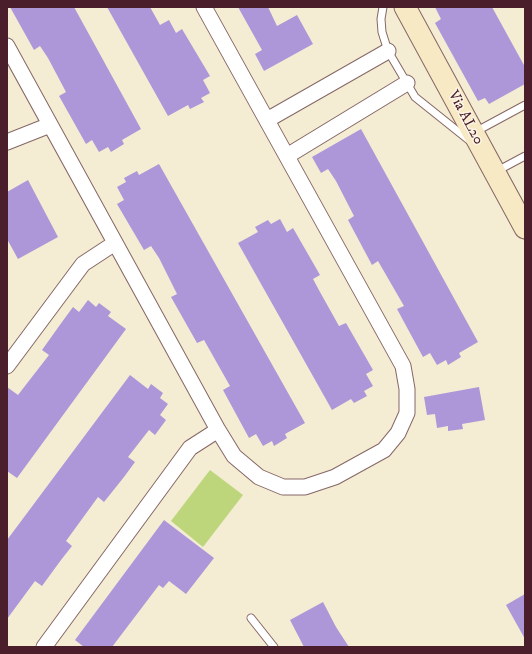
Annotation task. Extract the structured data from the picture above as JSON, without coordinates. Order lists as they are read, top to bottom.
{
  "streets": {
    "street": ["Via AL20"]
  }
}
